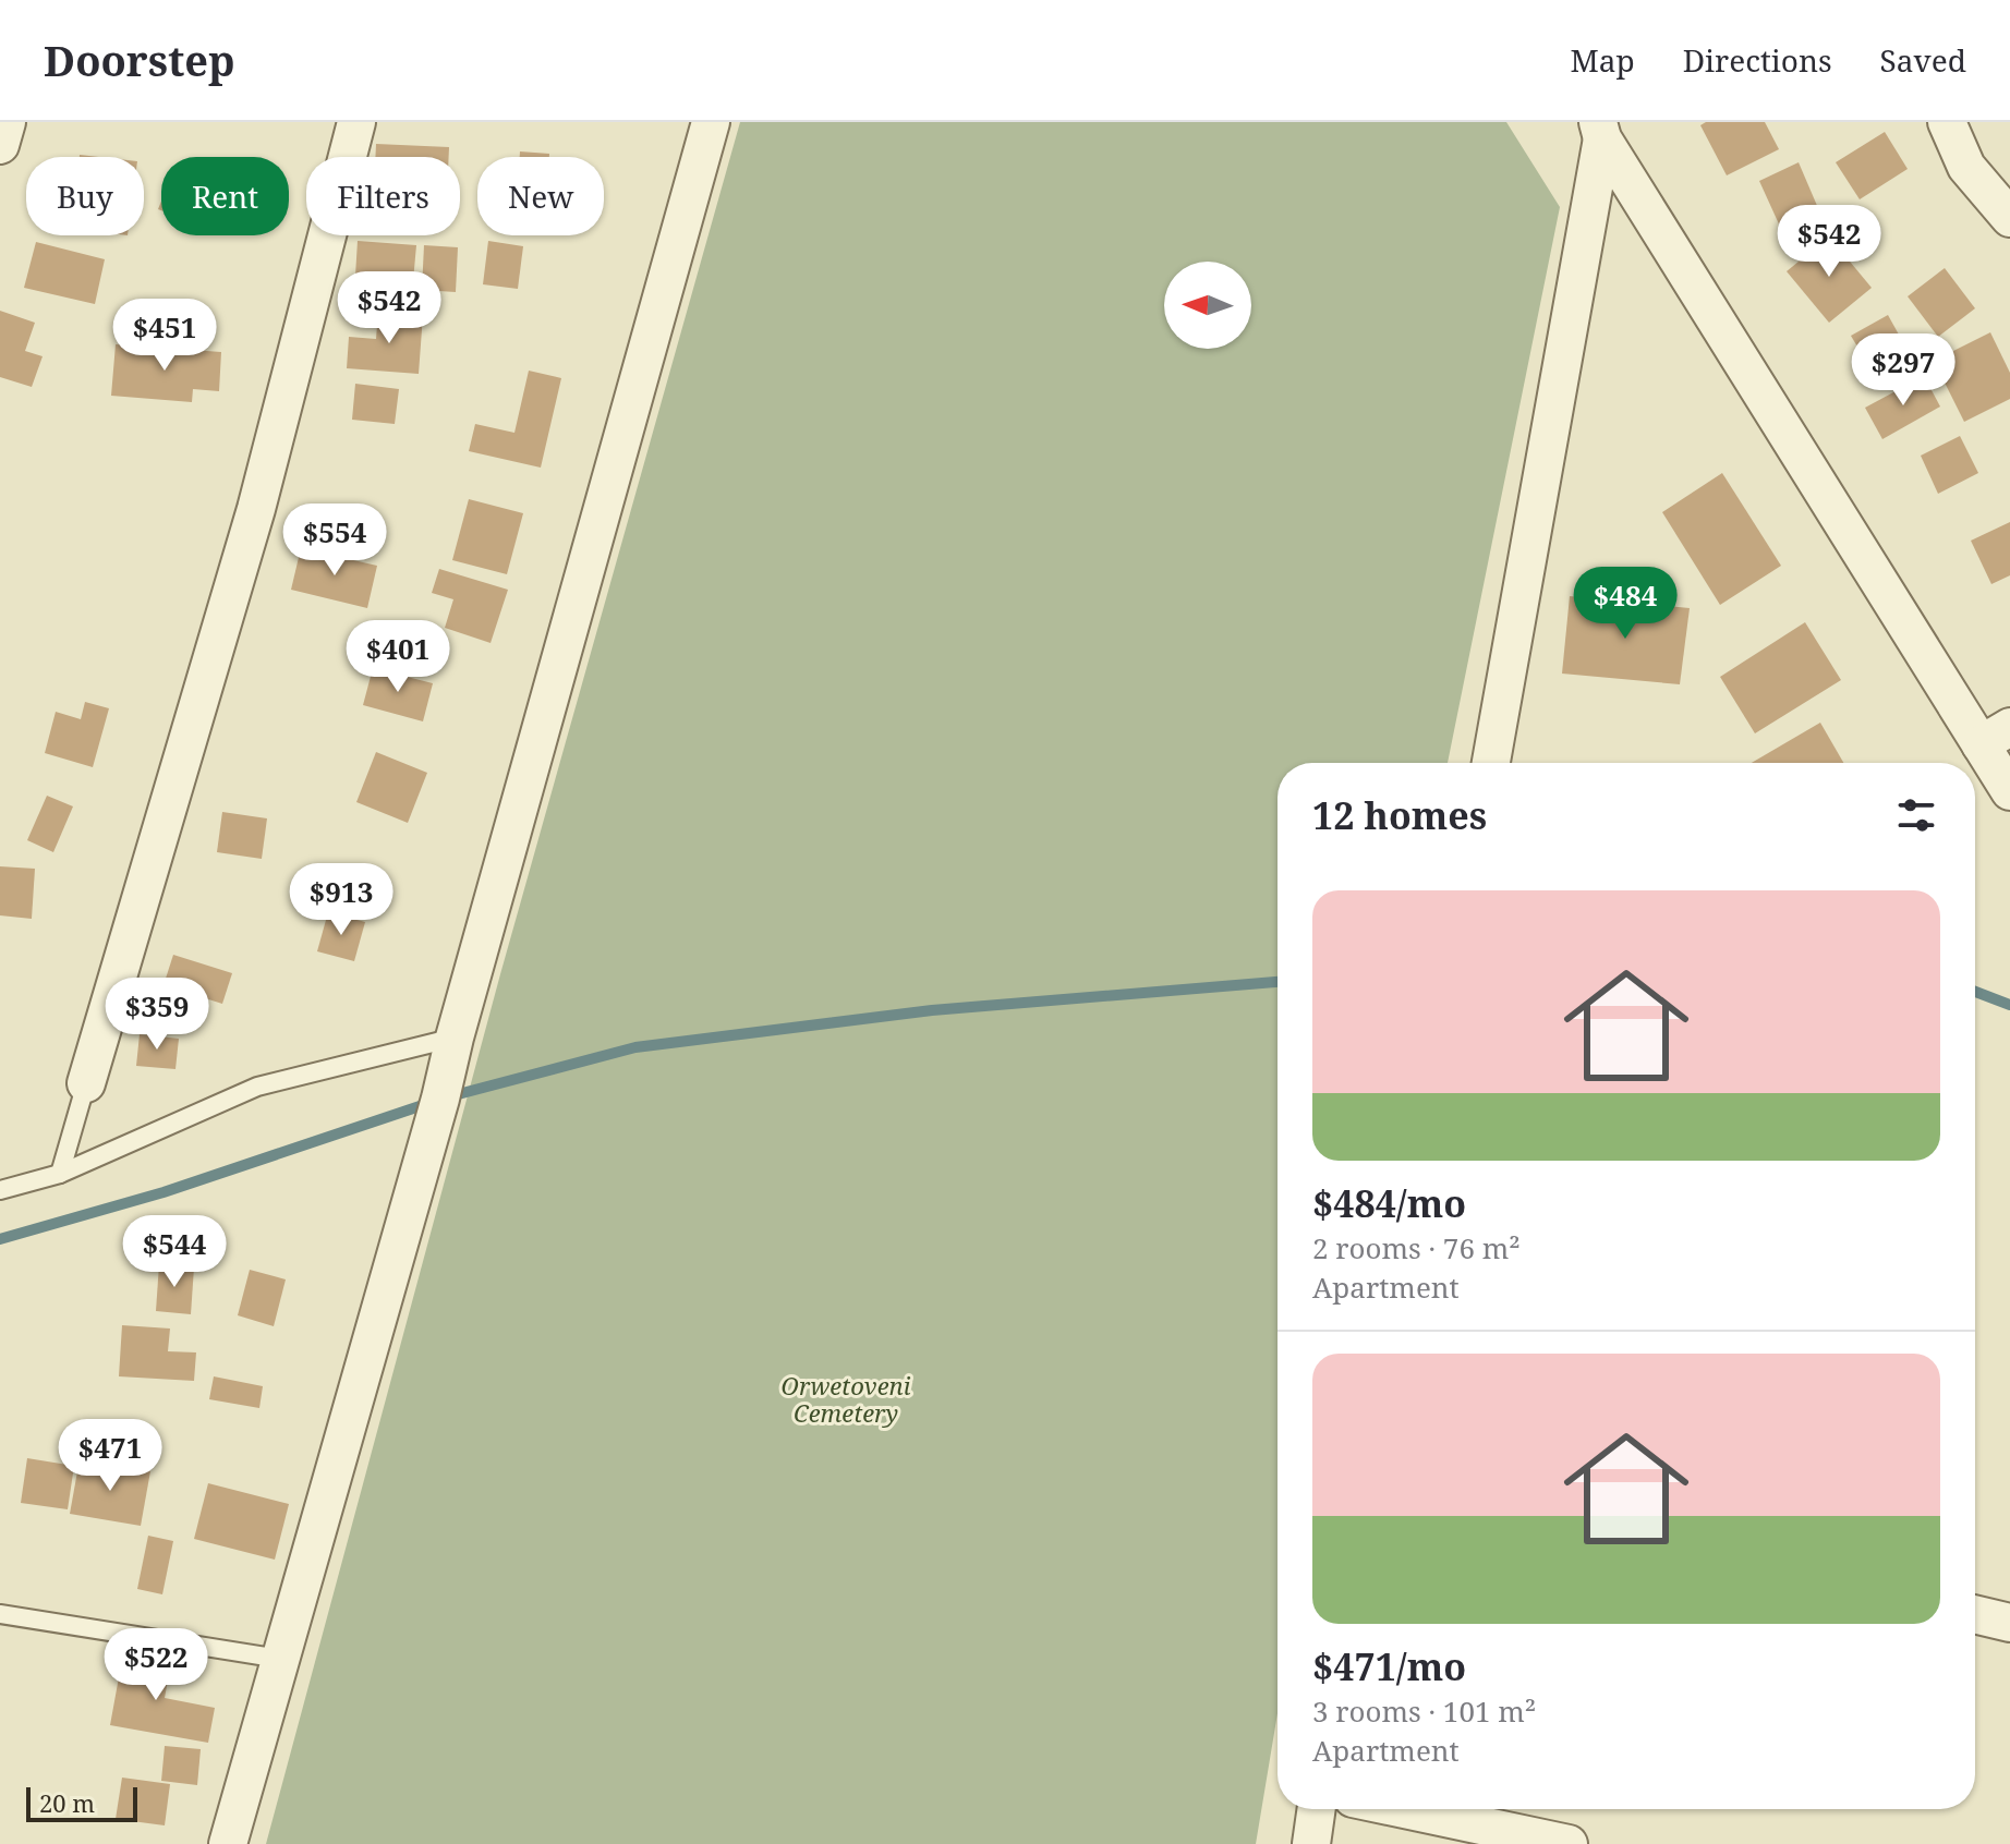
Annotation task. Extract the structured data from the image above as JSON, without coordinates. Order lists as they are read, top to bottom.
{
  "parks": ["Orwetoveni Cemetery"],
  "scale_bar": "20 m",
  "north": "left",
  "page": {
    "header": "Doorstep",
    "nav": ["Map", "Directions", "Saved"],
    "chip": [
      "Buy",
      "Rent",
      "Filters",
      "New"
    ],
    "price": [
      "$542",
      "$542",
      "$451",
      "$297",
      "$554",
      "$484",
      "$401",
      "$913",
      "$359",
      "$544",
      "$471",
      "$522"
    ],
    "heading": "12 homes",
    "list": [
      {
        "name": "$484/mo",
        "note": "2 rooms · 76 m² · Apartment"
      },
      {
        "name": "$471/mo",
        "note": "3 rooms · 101 m² · Apartment"
      }
    ],
    "scale": "20 m"
  }
}
